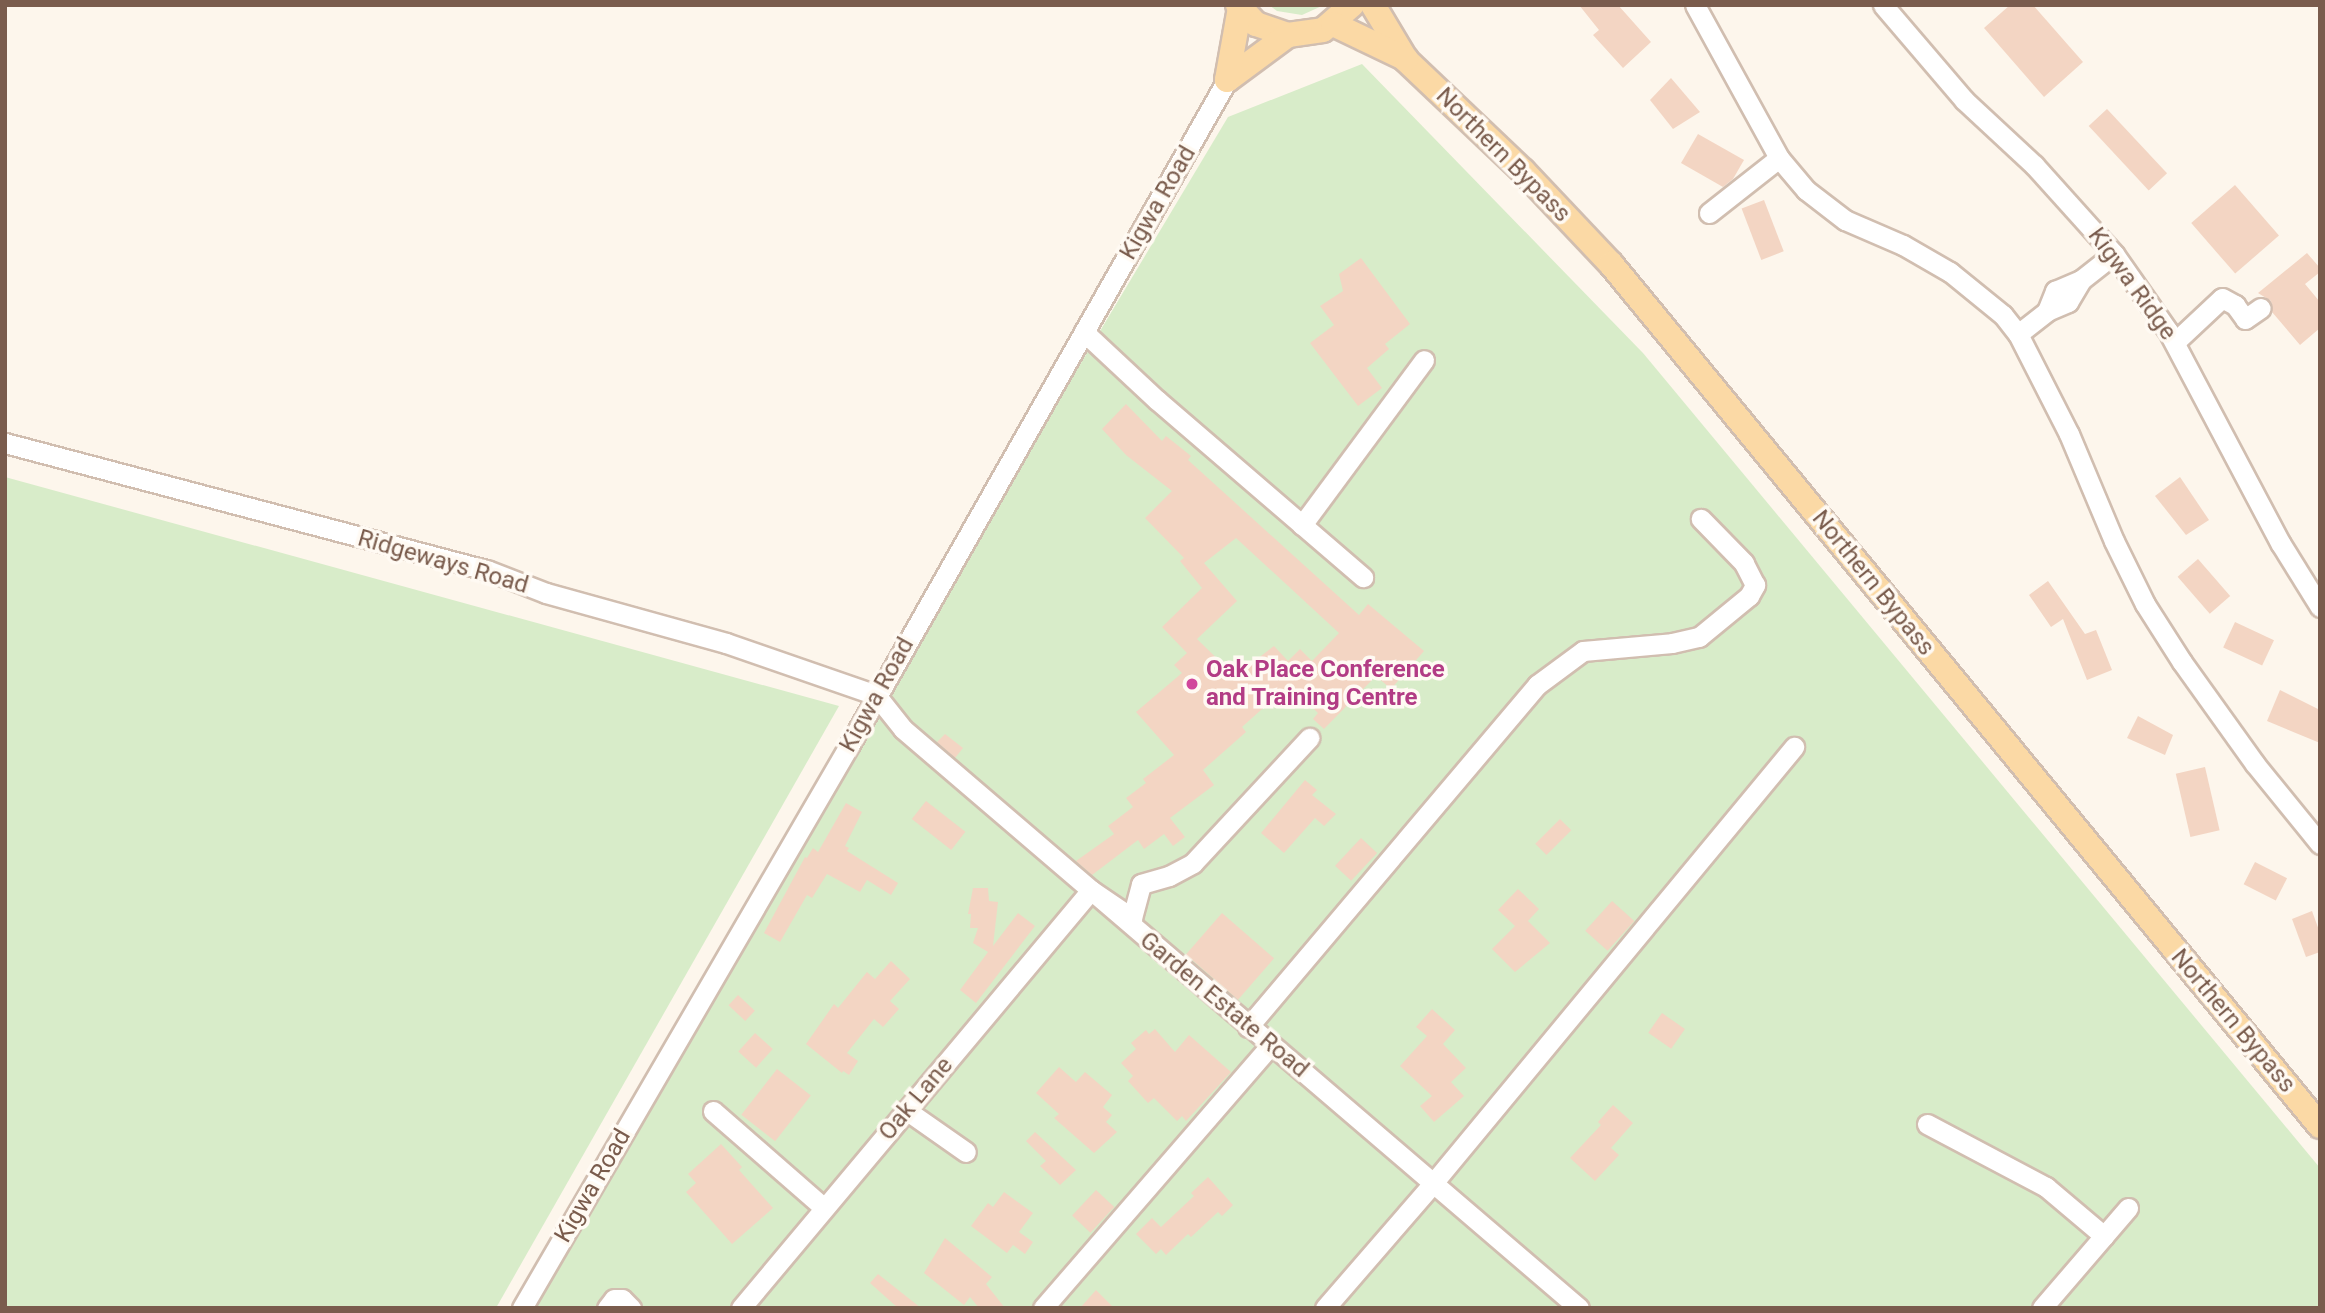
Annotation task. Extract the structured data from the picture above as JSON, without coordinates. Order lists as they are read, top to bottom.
{
  "streets": {
    "main road": ["Northern Bypass"],
    "street": [
      "Kigwa Road",
      "Kigwa Ridge",
      "Ridgeways Road",
      "Garden Estate Road",
      "Oak Lane"
    ]
  },
  "crossings": [
    ["Kigwa Road", "Ridgeways Road"],
    ["Kigwa Road", "Garden Estate Road"],
    ["Ridgeways Road", "Garden Estate Road"],
    ["Garden Estate Road", "Oak Lane"]
  ],
  "places": ["Oak Place Conference and Training Centre"]
}
